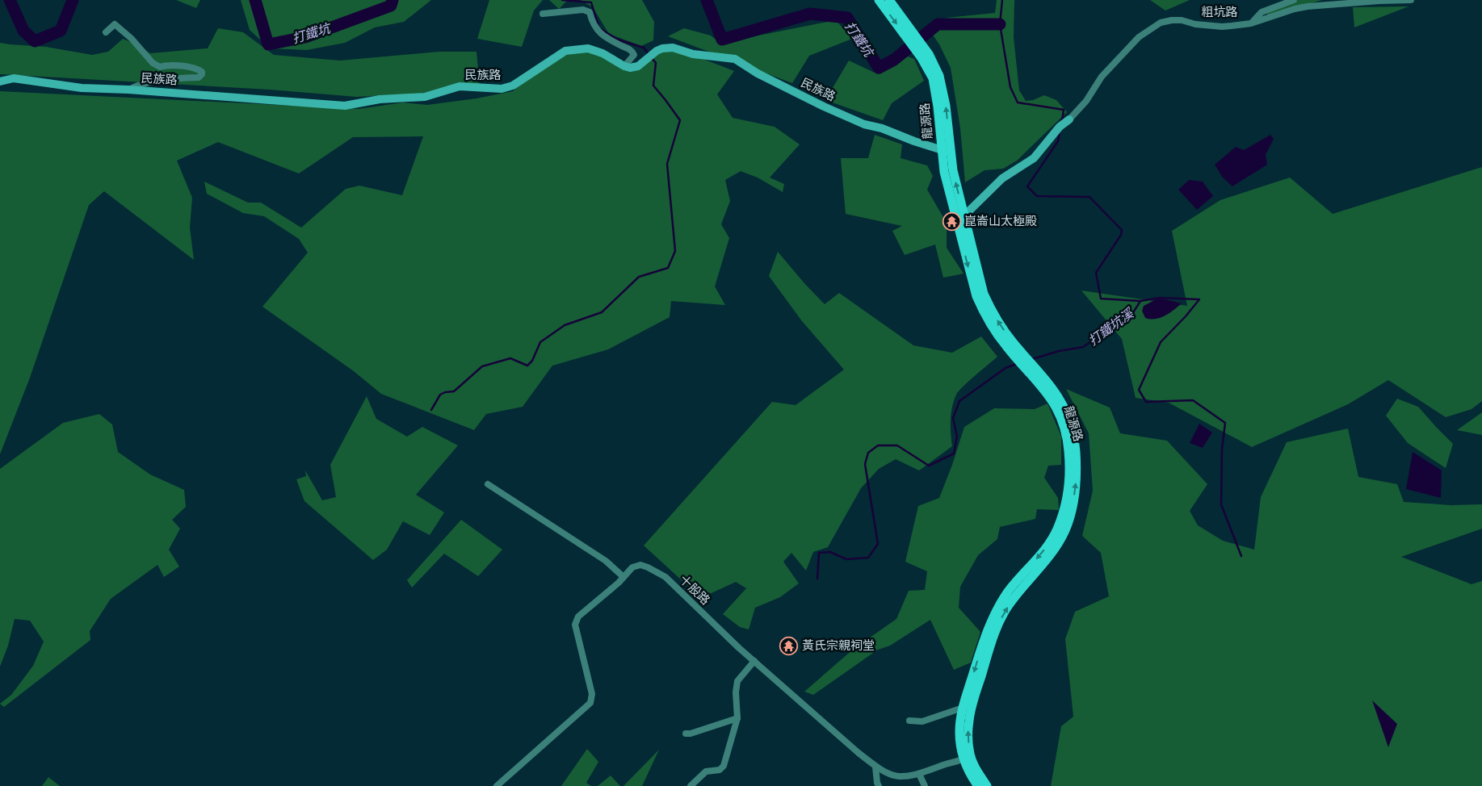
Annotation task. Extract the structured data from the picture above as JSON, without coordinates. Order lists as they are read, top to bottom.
{
  "streets": {
    "main road": ["龍源路"],
    "street": ["粗坑路", "民族路", "十股路"]
  },
  "crossings": [
    ["民族路", "龍源路"],
    ["龍源路", "十股路"]
  ],
  "one_way": ["龍源路"],
  "water": ["打鐵坑", "打鐵坑溪"],
  "places": {
    "temple": ["崑崙山太極殿", "黃氏宗親祠堂"]
  }
}
